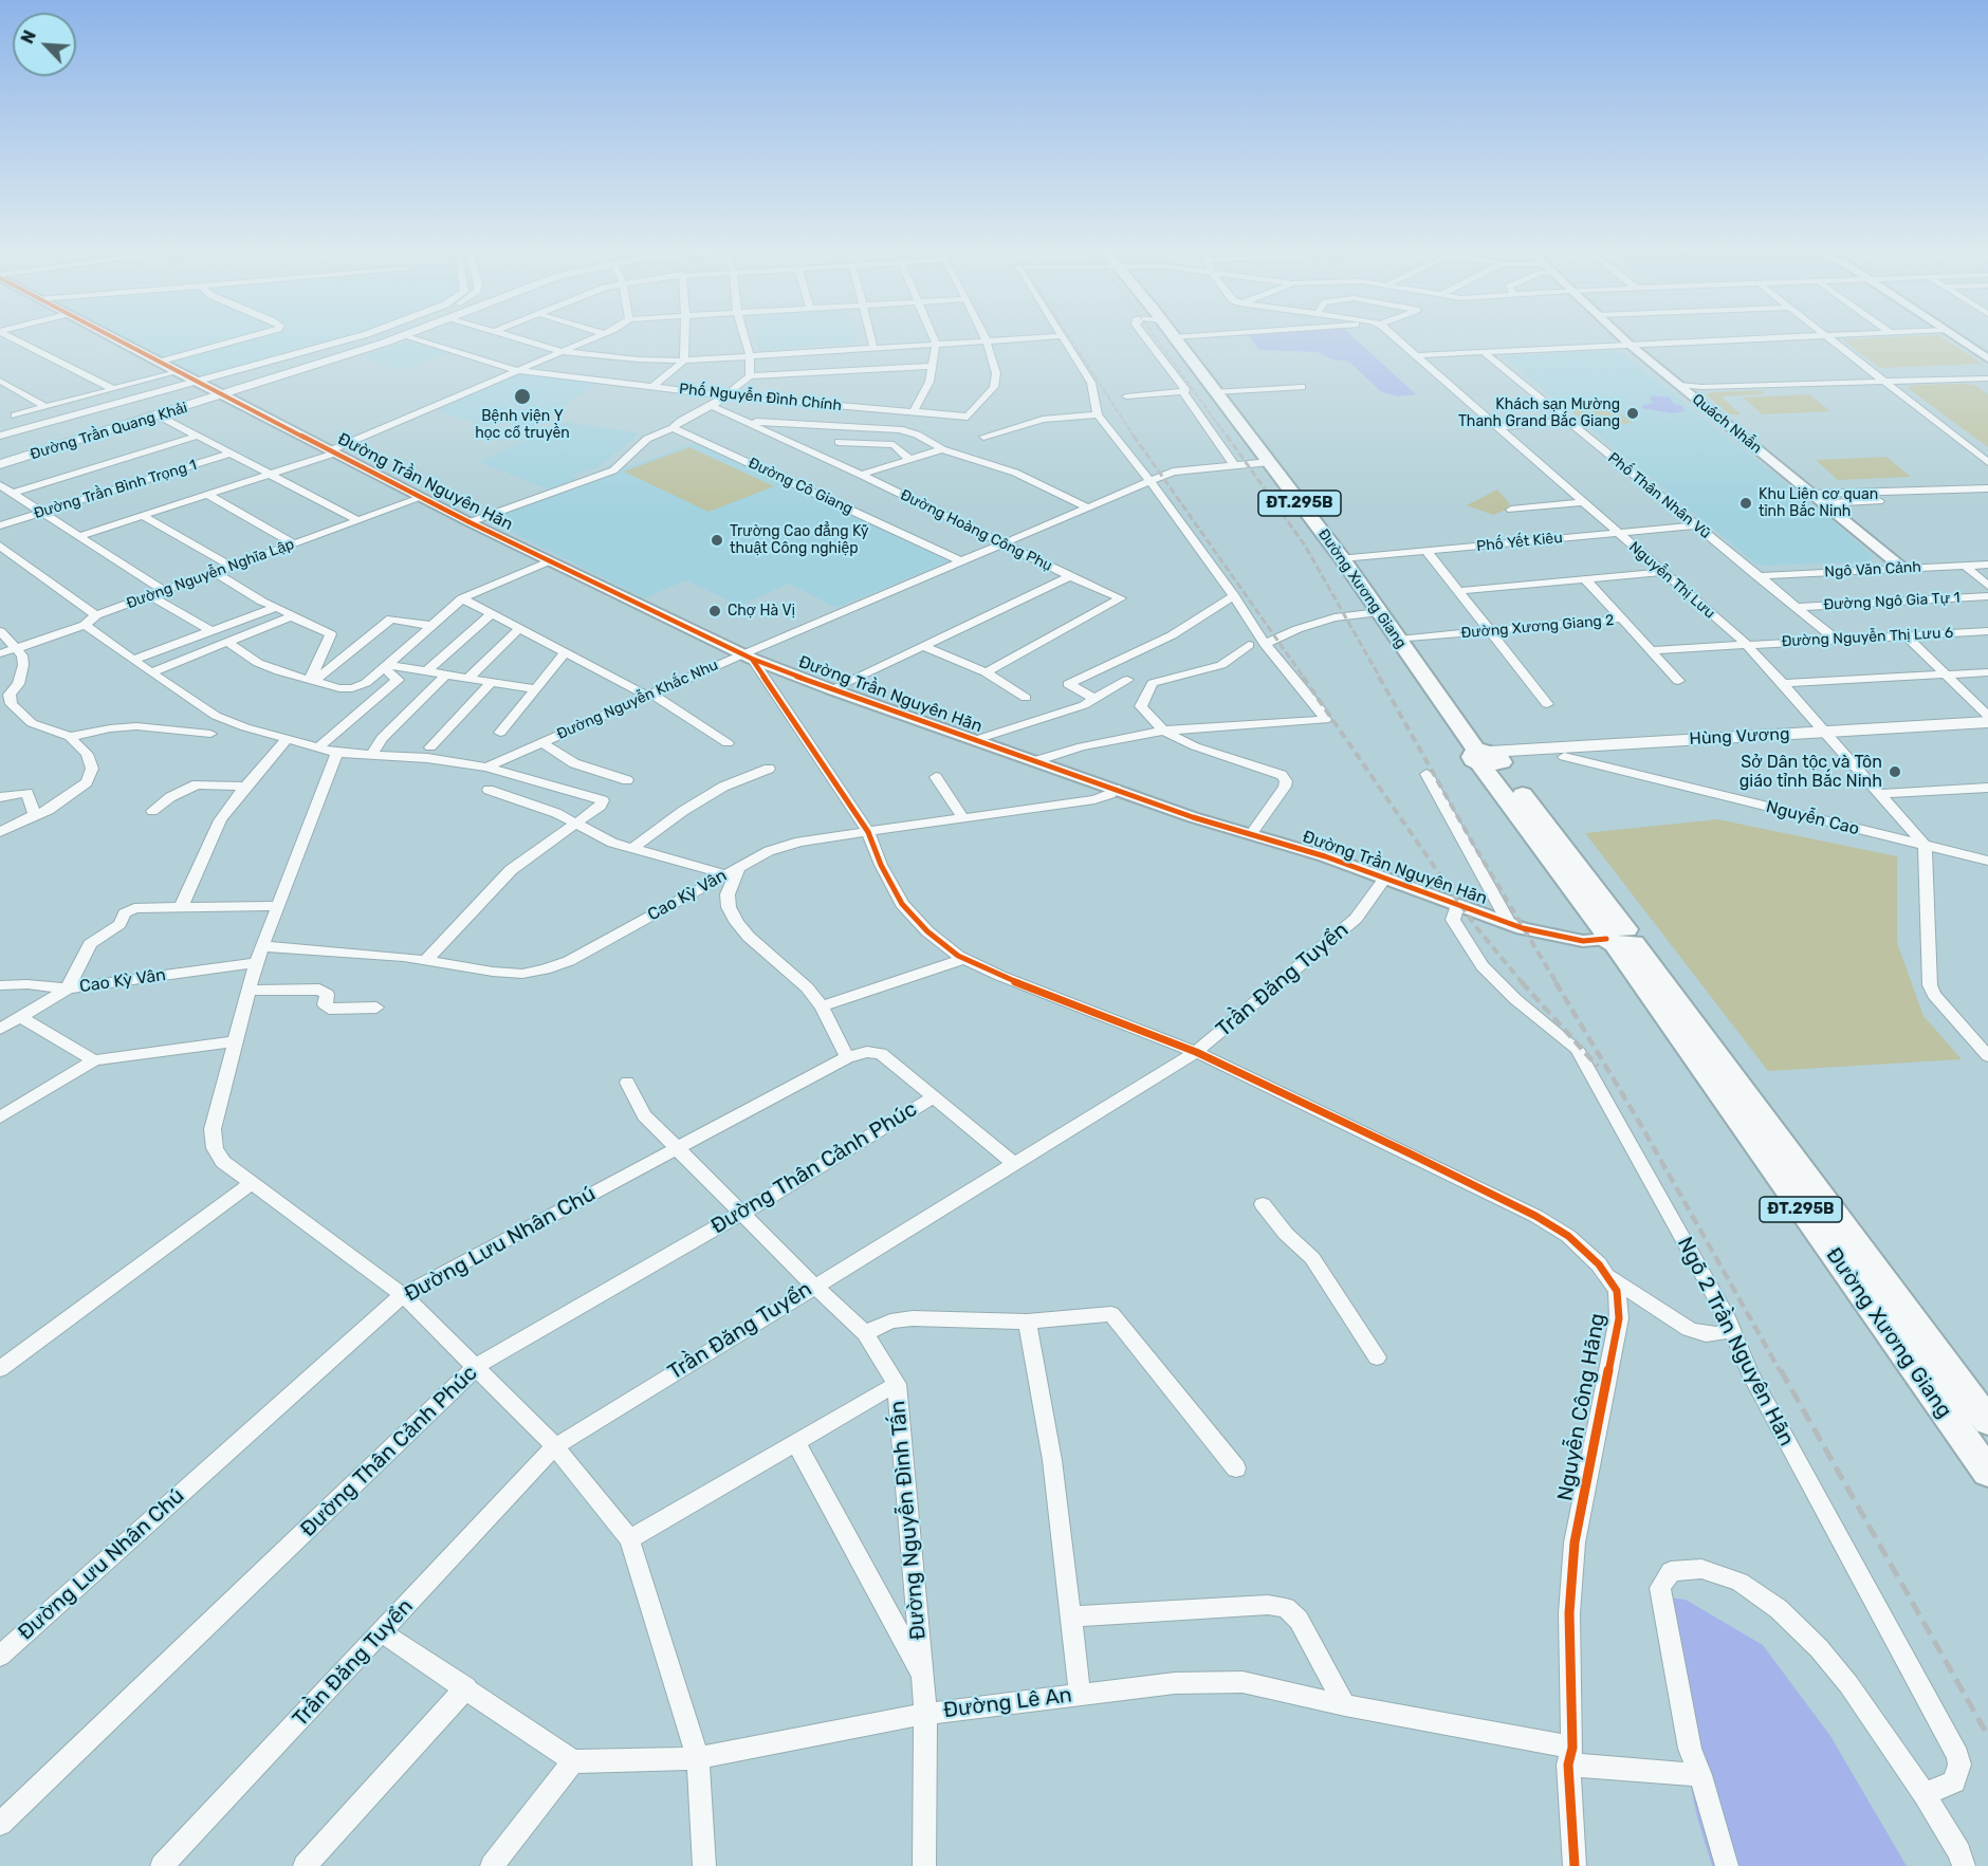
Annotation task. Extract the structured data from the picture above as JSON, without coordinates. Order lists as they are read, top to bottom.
{
  "streets": {
    "main road": [
      "Đường Trần Quang Khải",
      "ĐT.295B",
      "Đường Xương Giang",
      "Hùng Vương"
    ],
    "street": [
      "Phố Nguyễn Đình Chính",
      "Quách Nhẫn",
      "Đường Trần Nguyên Hãn",
      "Đường Cô Giang",
      "Đường Trần Bình Trọng 1",
      "Phố Thân Nhân Vũ",
      "Đường Hoàng Công Phụ",
      "Phố Yết Kiêu",
      "Ngô Văn Cảnh",
      "Đường Nguyễn Nghĩa Lập",
      "Nguyễn Thị Lưu",
      "Đường Ngô Gia Tự 1",
      "Đường Xương Giang 2",
      "Đường Nguyễn Thị Lưu 6",
      "Đường Nguyễn Khắc Nhu",
      "Nguyễn Cao",
      "Cao Kỳ Vân",
      "Trần Đăng Tuyển",
      "Đường Thân Cảnh Phúc",
      "Đường Lưu Nhân Chú",
      "Ngõ 2 Trần Nguyên Hãn",
      "Nguyễn Công Hãng",
      "Đường Nguyễn Đình Tấn",
      "Đường Lê An"
    ]
  },
  "crossings": [
    ["Quách Nhẫn", "Ngô Văn Cảnh"],
    ["Đường Trần Quang Khải", "Đường Trần Nguyên Hãn"],
    ["Đường Trần Nguyên Hãn", "Đường Hoàng Công Phụ"],
    ["Đường Trần Nguyên Hãn", "Đường Nguyễn Nghĩa Lập"],
    ["Đường Trần Nguyên Hãn", "Đường Xương Giang"],
    ["Đường Trần Nguyên Hãn", "Đường Nguyễn Khắc Nhu"],
    ["Đường Trần Nguyên Hãn", "Cao Kỳ Vân"],
    ["Đường Trần Nguyên Hãn", "Trần Đăng Tuyển"],
    ["Đường Trần Nguyên Hãn", "Ngõ 2 Trần Nguyên Hãn"],
    ["Đường Trần Nguyên Hãn", "Nguyễn Công Hãng"],
    ["Đường Cô Giang", "Đường Nguyễn Khắc Nhu"],
    ["Phố Thân Nhân Vũ", "Phố Yết Kiêu"],
    ["Phố Thân Nhân Vũ", "Ngô Văn Cảnh"],
    ["Phố Thân Nhân Vũ", "Đường Ngô Gia Tự 1"],
    ["Phố Thân Nhân Vũ", "Đường Nguyễn Thị Lưu 6"],
    ["Đường Hoàng Công Phụ", "Đường Nguyễn Khắc Nhu"],
    ["Phố Yết Kiêu", "Nguyễn Thị Lưu"],
    ["Phố Yết Kiêu", "Đường Xương Giang"],
    ["Nguyễn Thị Lưu", "Đường Nguyễn Thị Lưu 6"],
    ["Nguyễn Thị Lưu", "Hùng Vương"],
    ["Nguyễn Thị Lưu", "Nguyễn Cao"],
    ["Đường Xương Giang", "Đường Xương Giang 2"],
    ["Đường Xương Giang", "Đường Nguyễn Khắc Nhu"],
    ["Đường Xương Giang", "Hùng Vương"],
    ["Đường Nguyễn Khắc Nhu", "Nguyễn Công Hãng"],
    ["Hùng Vương", "Nguyễn Cao"],
    ["Cao Kỳ Vân", "Nguyễn Công Hãng"],
    ["Trần Đăng Tuyển", "Đường Lưu Nhân Chú"],
    ["Trần Đăng Tuyển", "Nguyễn Công Hãng"],
    ["Trần Đăng Tuyển", "Đường Nguyễn Đình Tấn"],
    ["Đường Thân Cảnh Phúc", "Đường Lưu Nhân Chú"],
    ["Đường Thân Cảnh Phúc", "Đường Nguyễn Đình Tấn"],
    ["Đường Lưu Nhân Chú", "Đường Nguyễn Đình Tấn"],
    ["Nguyễn Công Hãng", "Đường Lê An"],
    ["Đường Nguyễn Đình Tấn", "Đường Lê An"]
  ],
  "places": [
    "Bệnh viện Y học cổ truyền",
    "Khách sạn Mường Thanh Grand Bắc Giang",
    "Khu Liên cơ quan tỉnh Bắc Ninh",
    "Trường Cao đẳng Kỹ thuật Công nghiệp",
    "Chợ Hà Vị",
    "Sở Dân tộc và Tôn giáo tỉnh Bắc Ninh"
  ],
  "north": "top left"
}
